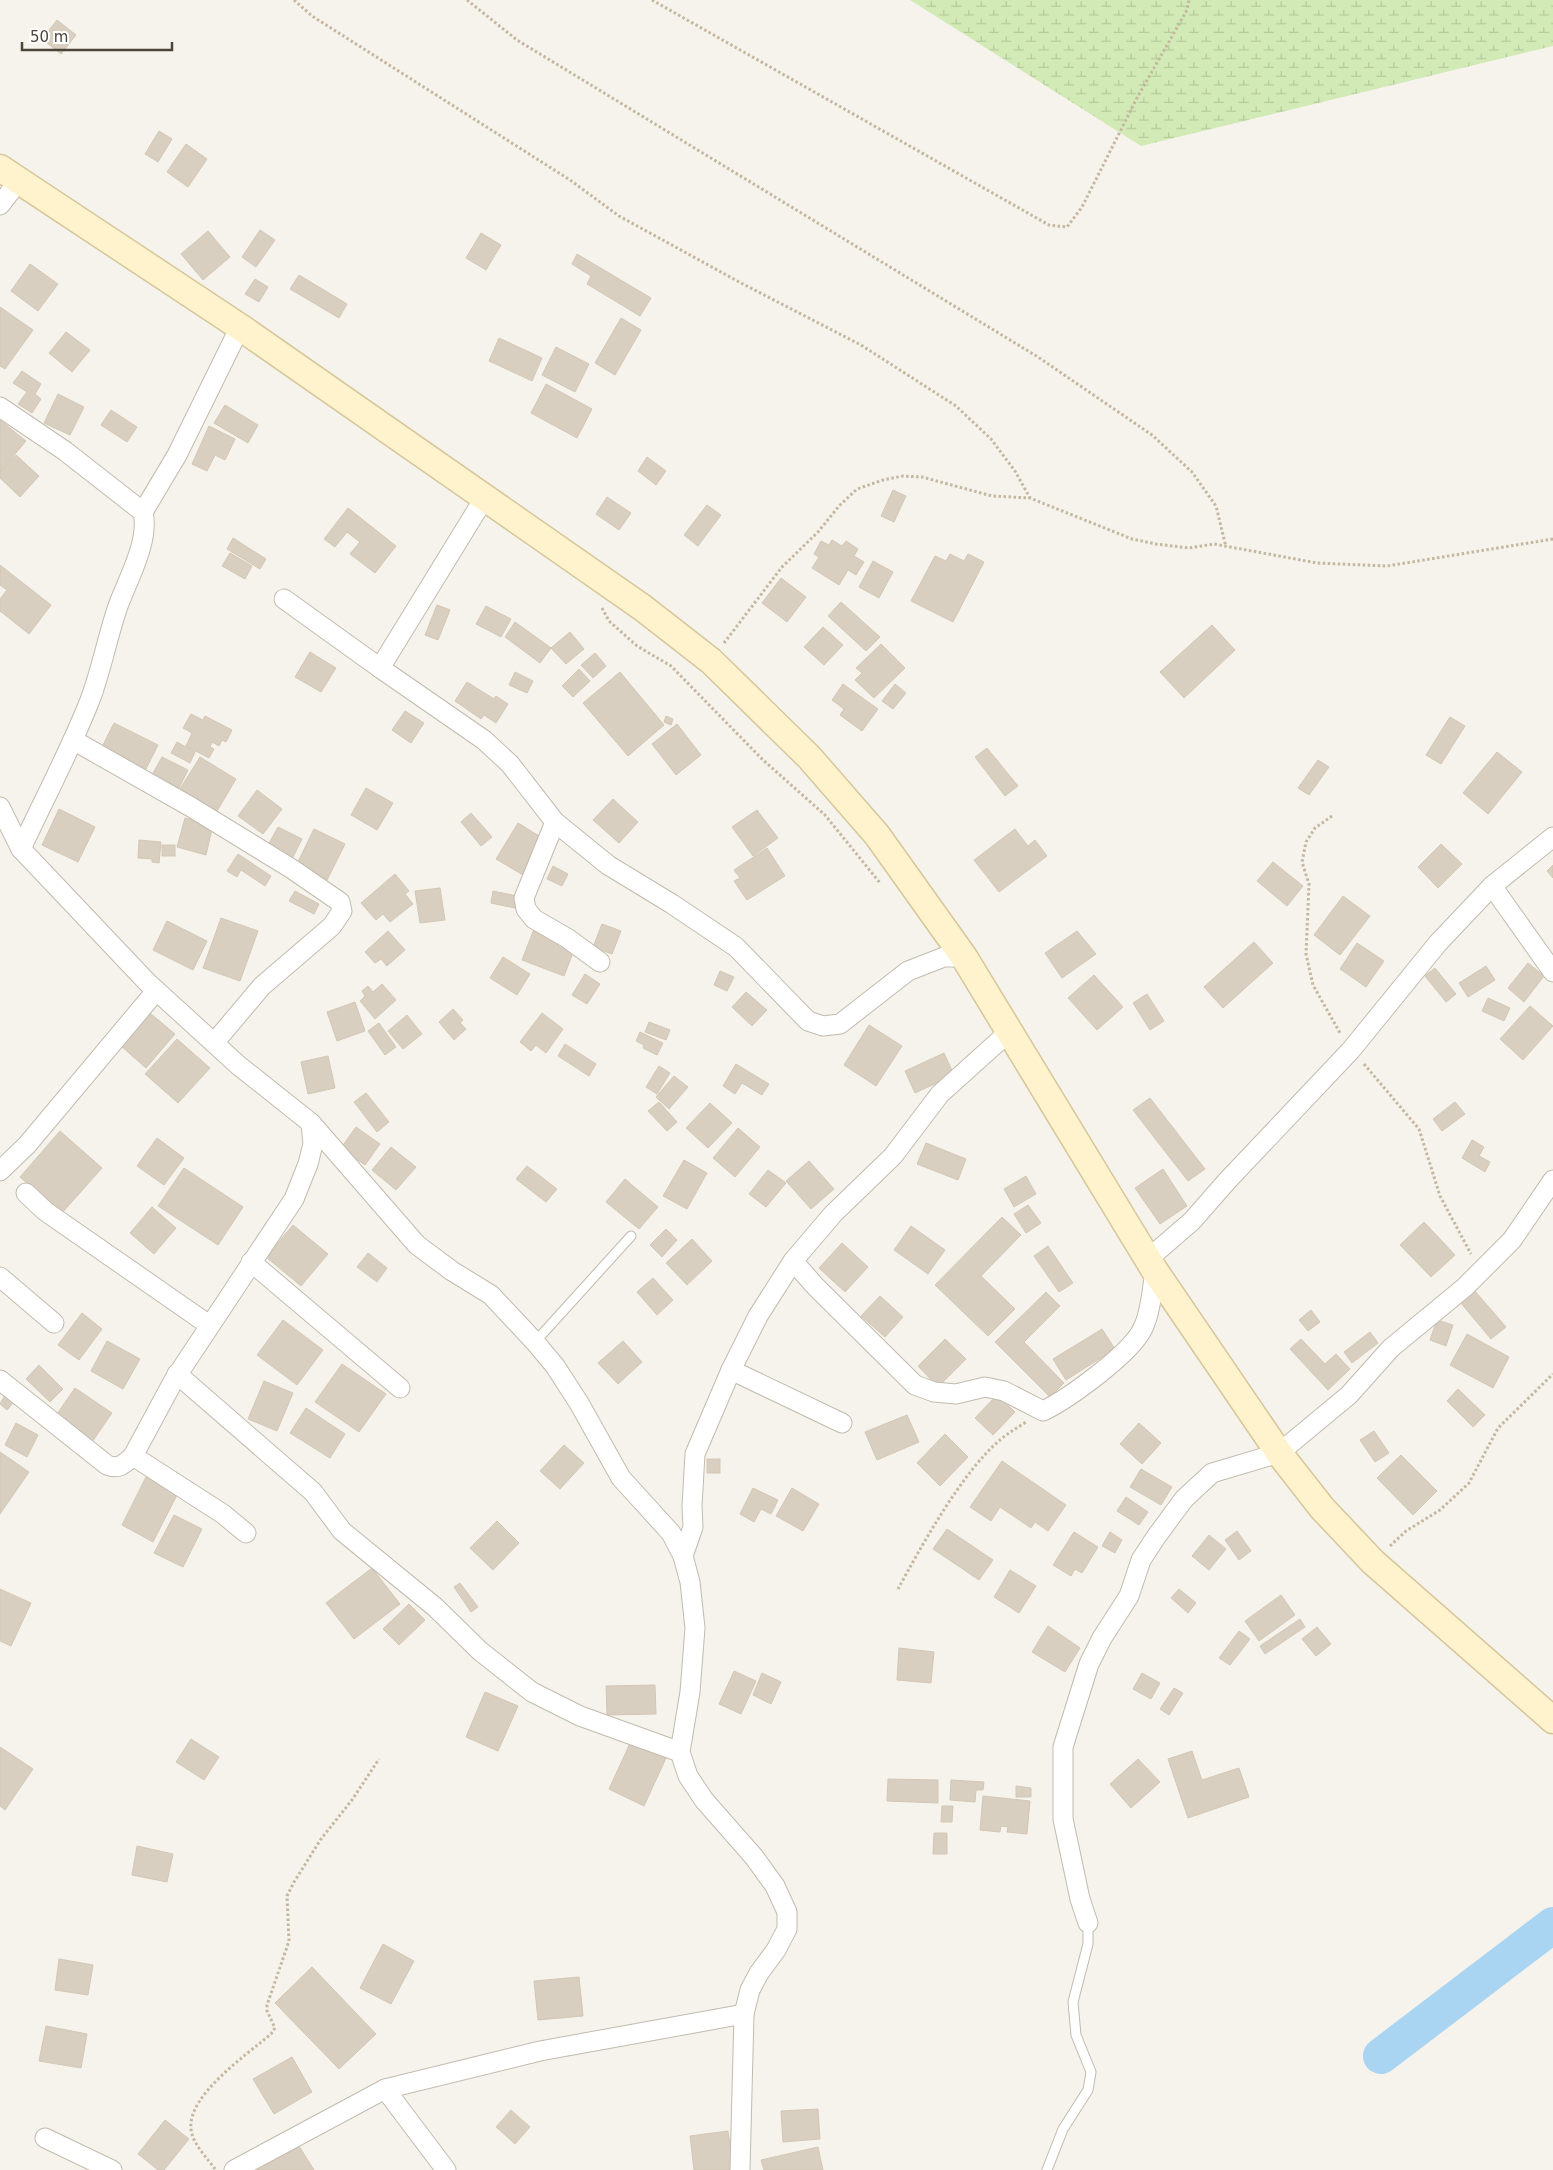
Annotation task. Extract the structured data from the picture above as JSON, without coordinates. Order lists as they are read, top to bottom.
{
  "scale_bar": "50 m"
}
